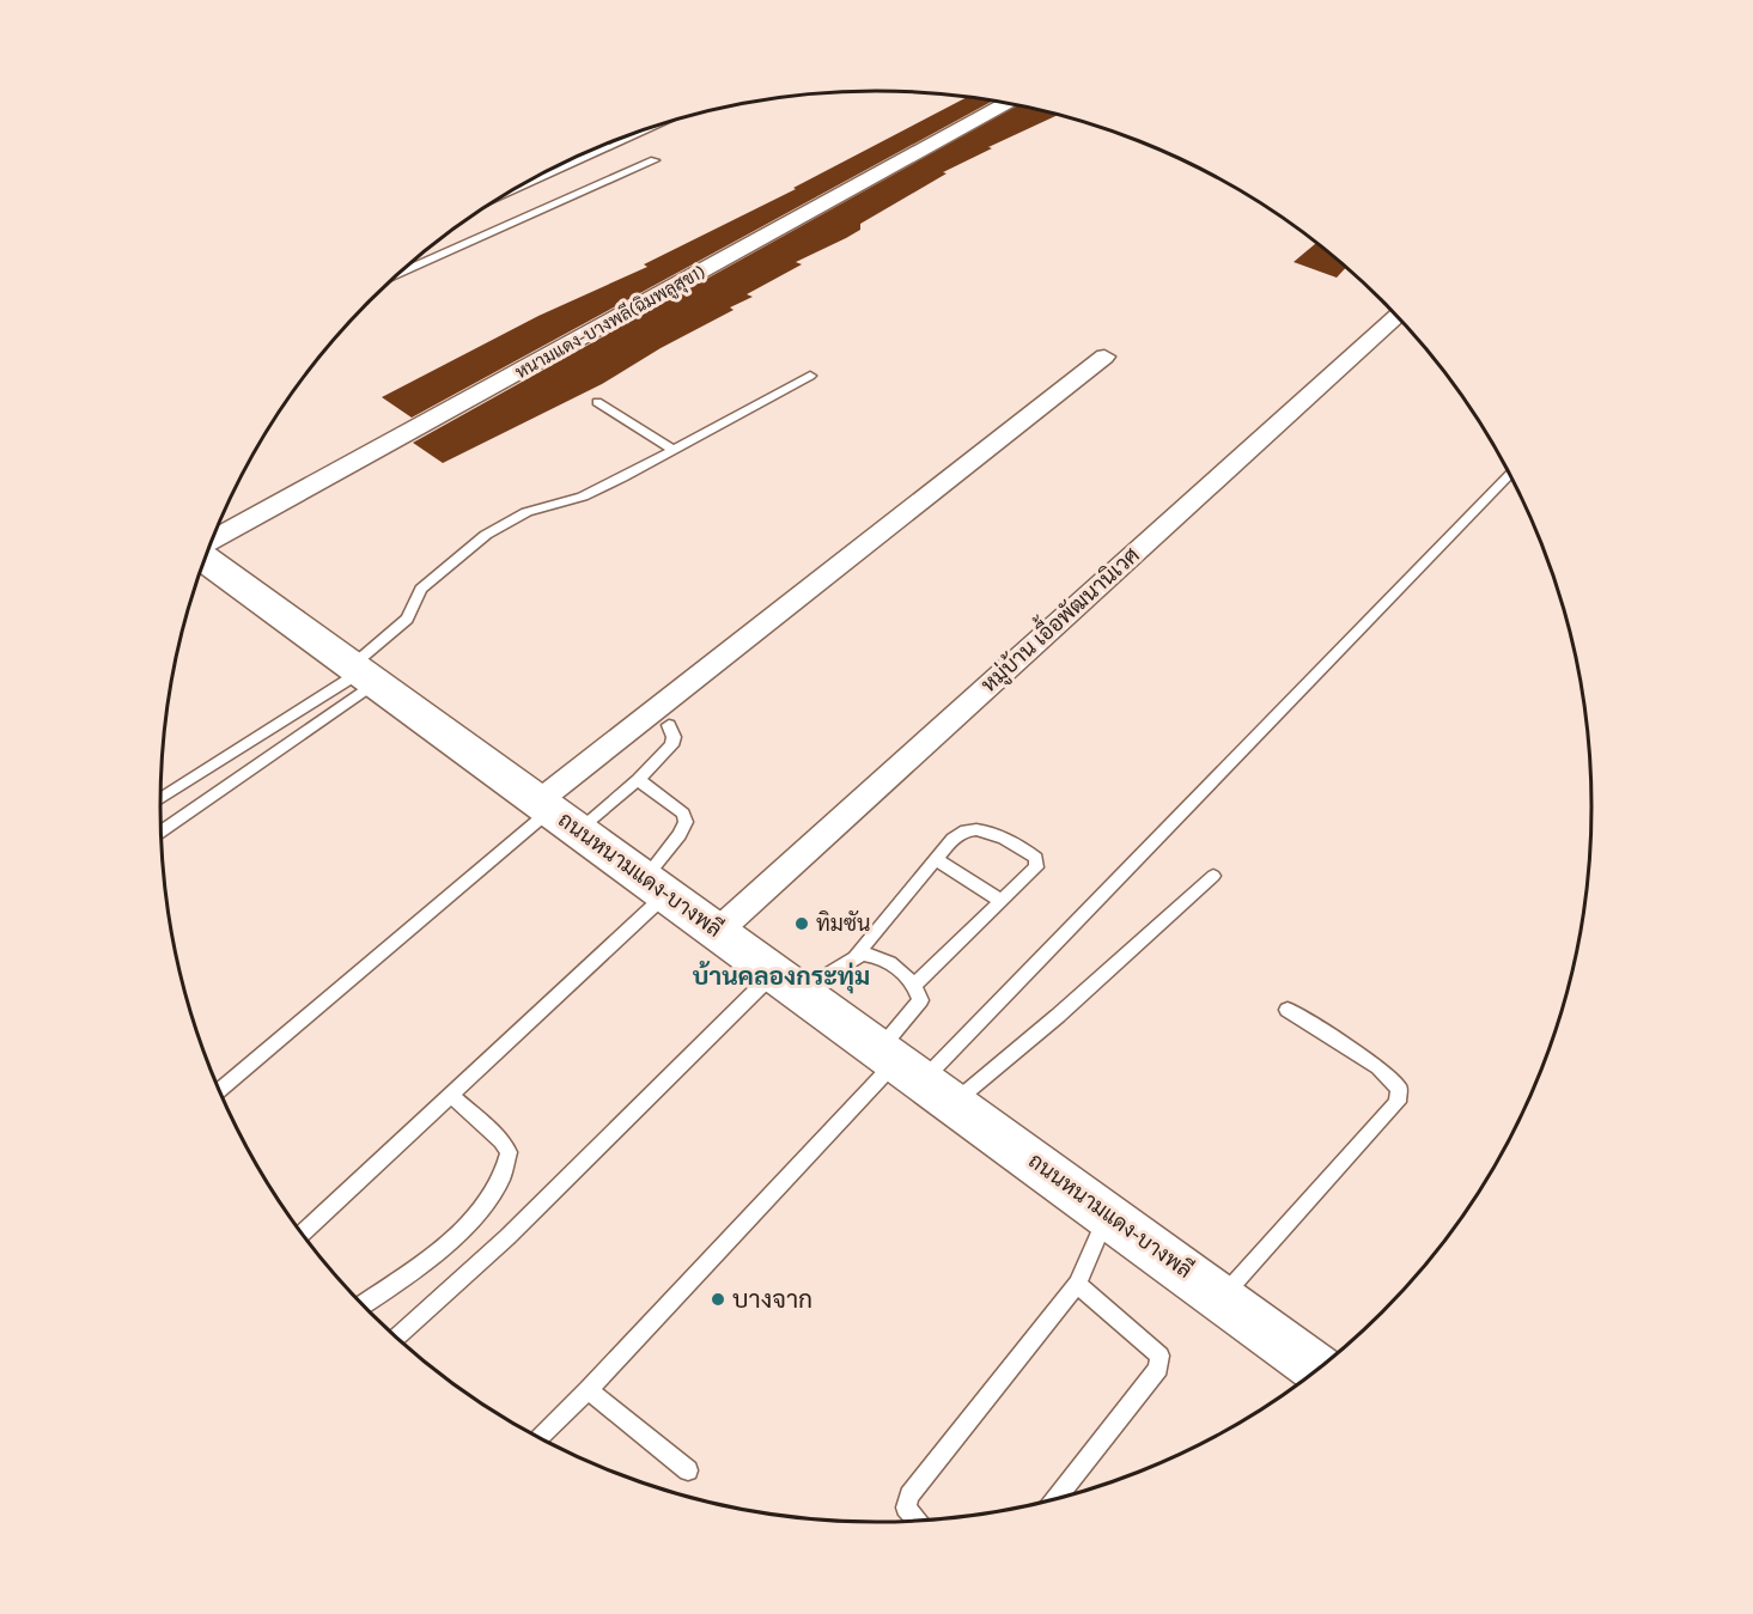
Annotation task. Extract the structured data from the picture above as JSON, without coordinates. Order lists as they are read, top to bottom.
{
  "streets": {
    "main road": ["ถนนหนามแดง-บางพลี"],
    "street": ["หนามแดง-บางพลี(ฉิมพลูสุข1)", "หมู่บ้าน เอื้อพัฒนานิเวศ"]
  },
  "crossings": [
    ["หมู่บ้าน เอื้อพัฒนานิเวศ", "ถนนหนามแดง-บางพลี"]
  ],
  "districts": ["บ้านคลองกระทุ่ม"],
  "places": ["ทิมซัน", "บางจาก"]
}
